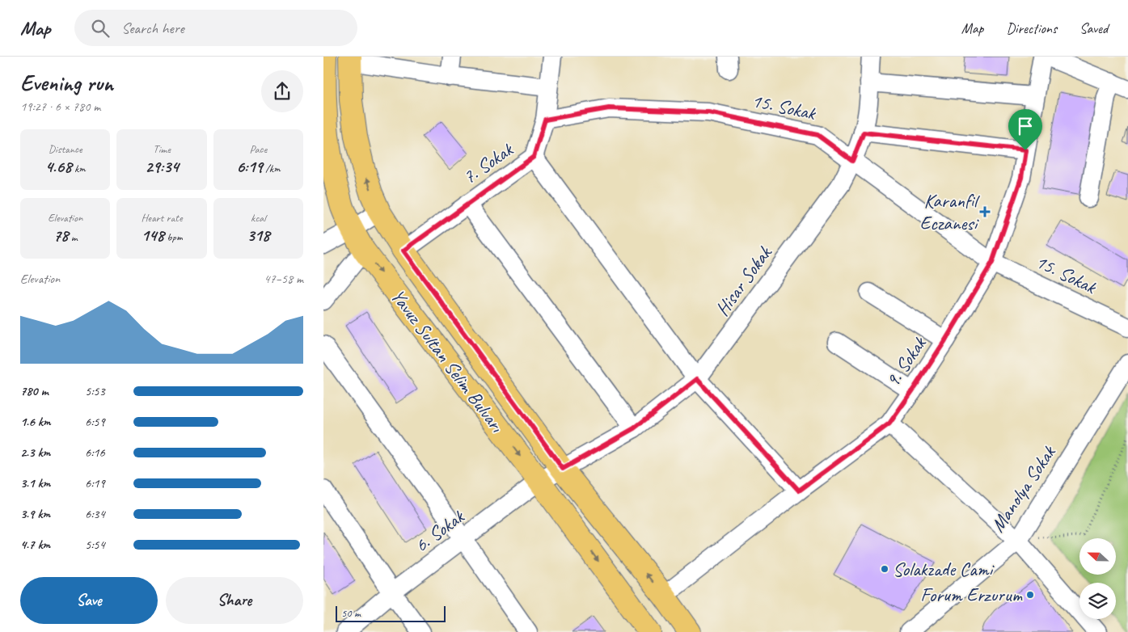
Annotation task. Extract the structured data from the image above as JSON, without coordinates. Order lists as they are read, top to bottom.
{
  "streets": {
    "main road": ["Yavuz Sultan Selim Bulvarı"],
    "street": [
      "15. Sokak",
      "7. Sokak",
      "Hisar Sokak",
      "9. Sokak",
      "Manolya Sokak",
      "6. Sokak"
    ]
  },
  "crossings": [
    ["15. Sokak", "7. Sokak"],
    ["15. Sokak", "Hisar Sokak"],
    ["15. Sokak", "9. Sokak"],
    ["7. Sokak", "Yavuz Sultan Selim Bulvarı"],
    ["Hisar Sokak", "Yavuz Sultan Selim Bulvarı"],
    ["Hisar Sokak", "6. Sokak"],
    ["Yavuz Sultan Selim Bulvarı", "9. Sokak"],
    ["Yavuz Sultan Selim Bulvarı", "6. Sokak"]
  ],
  "places": {
    "health": ["Karanfil Eczanesi"],
    "other": ["Solakzade Cami", "Forum Erzurum"]
  },
  "scale_bar": "50 m",
  "north": "left",
  "page": {
    "header": "Map",
    "search": "Search here",
    "nav": ["Map", "Directions", "Saved"],
    "heading": ["Evening run", "19:27 · 6 × 780 m"],
    "stats": [
      ["Distance", "4.68 km"],
      ["Time", "29:34"],
      ["Pace", "6:19 /km"],
      ["Elevation", "78 m"],
      ["Heart rate", "148 bpm"],
      ["kcal", "318"]
    ],
    "chart": ["Elevation", "47–58 m"],
    "list": [
      {
        "name": "780 m",
        "note": "5:53"
      },
      {
        "name": "1.6 km",
        "note": "6:59"
      },
      {
        "name": "2.3 km",
        "note": "6:16"
      },
      {
        "name": "3.1 km",
        "note": "6:19"
      },
      {
        "name": "3.9 km",
        "note": "6:34"
      },
      {
        "name": "4.7 km",
        "note": "5:54"
      }
    ],
    "buttons": ["Save", "Share"],
    "scale": "50 m"
  }
}
